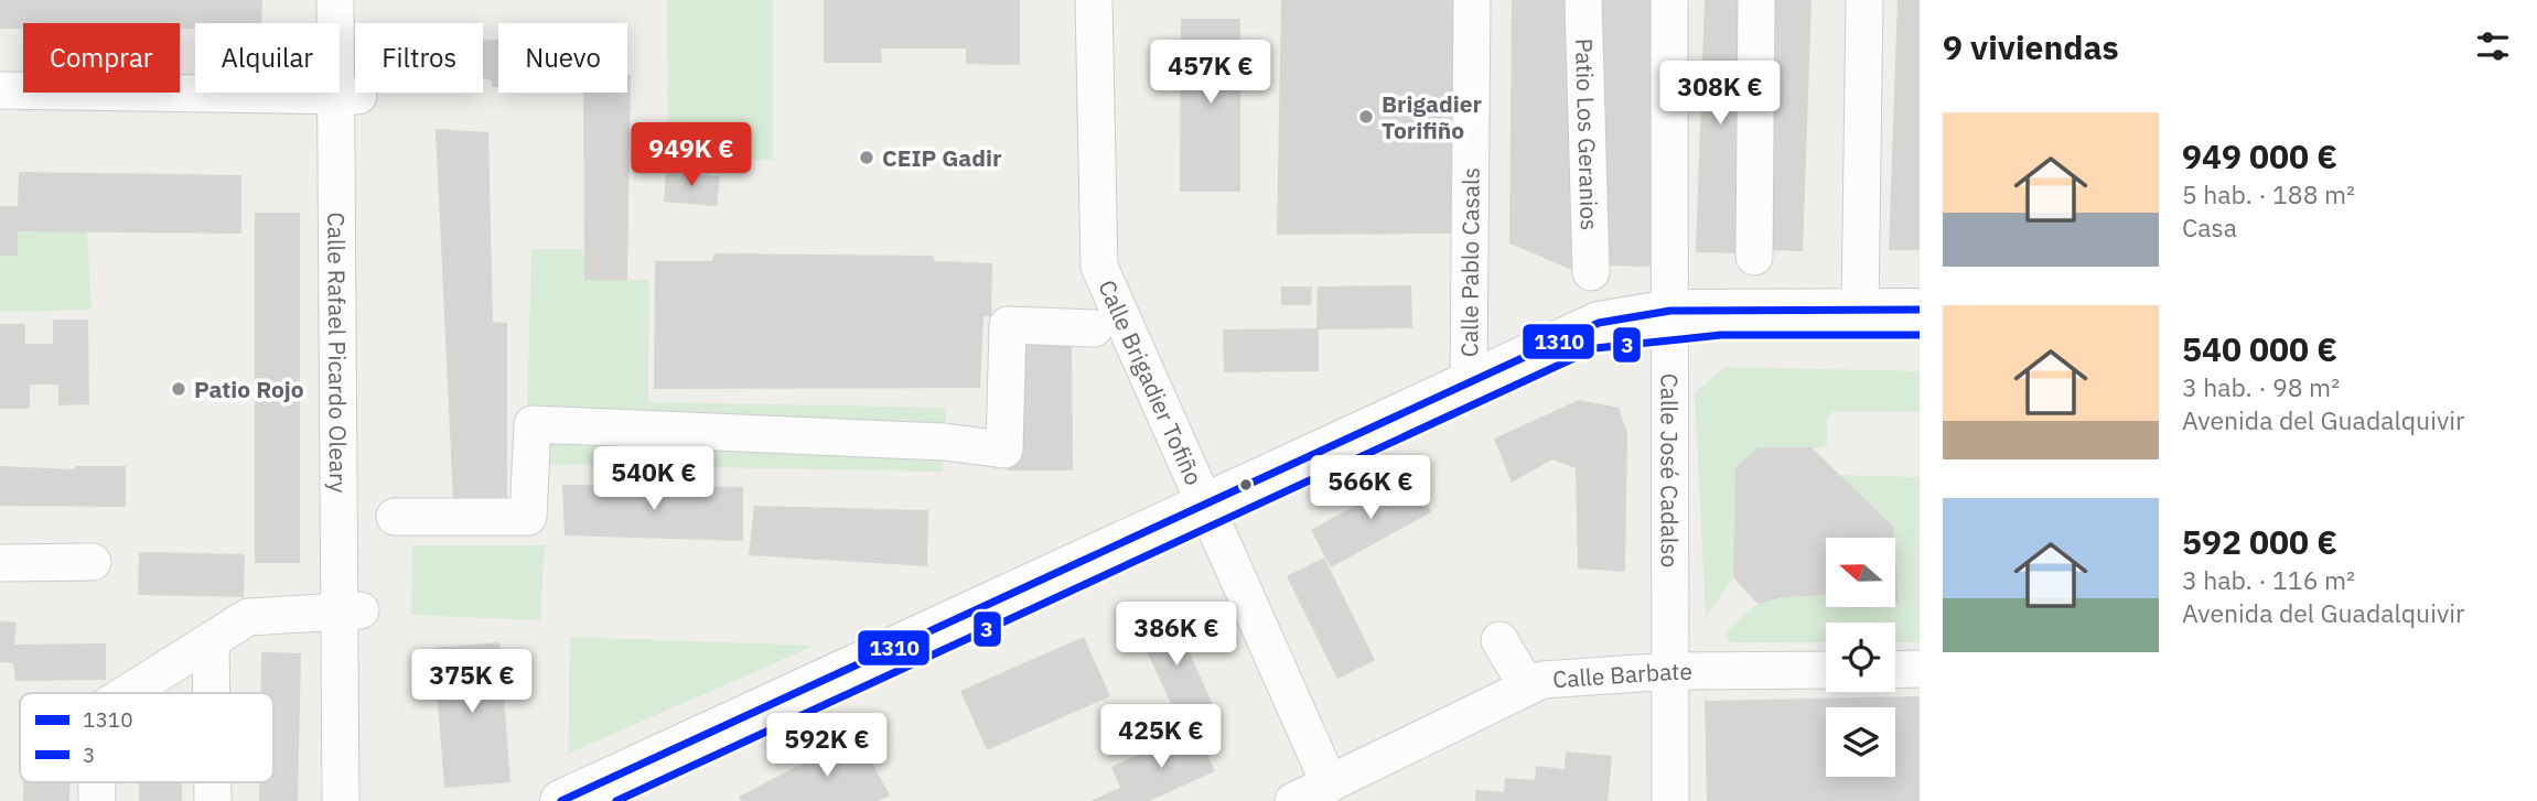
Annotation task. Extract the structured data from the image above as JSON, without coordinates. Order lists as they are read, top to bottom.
{
  "streets": {
    "street": [
      "Patio Los Geranios",
      "Calle Pablo Casals",
      "Calle Rafael Picardo Oleary",
      "Calle Brigadier Tofiño",
      "Calle José Cadalso",
      "Calle Barbate"
    ]
  },
  "crossings": [
    ["Calle Brigadier Tofiño", "Calle Barbate"],
    ["Calle José Cadalso", "Calle Barbate"]
  ],
  "places": ["Brigadier Torifiño", "CEIP Gadir", "Patio Rojo"],
  "lines": ["transit line 1310", "transit line 3"],
  "legend": ["1310", "3"],
  "north": "left",
  "page": {
    "heading": "9 viviendas",
    "chip": [
      "Comprar",
      "Alquilar",
      "Filtros",
      "Nuevo"
    ],
    "price": [
      "457K €",
      "308K €",
      "949K €",
      "540K €",
      "566K €",
      "386K €",
      "375K €",
      "425K €",
      "592K €"
    ],
    "list": [
      {
        "name": "949 000 €",
        "note": "5 hab. · 188 m² · Casa"
      },
      {
        "name": "540 000 €",
        "note": "3 hab. · 98 m² · Avenida del Guadalquivir"
      },
      {
        "name": "592 000 €",
        "note": "3 hab. · 116 m² · Avenida del Guadalquivir"
      }
    ]
  }
}
